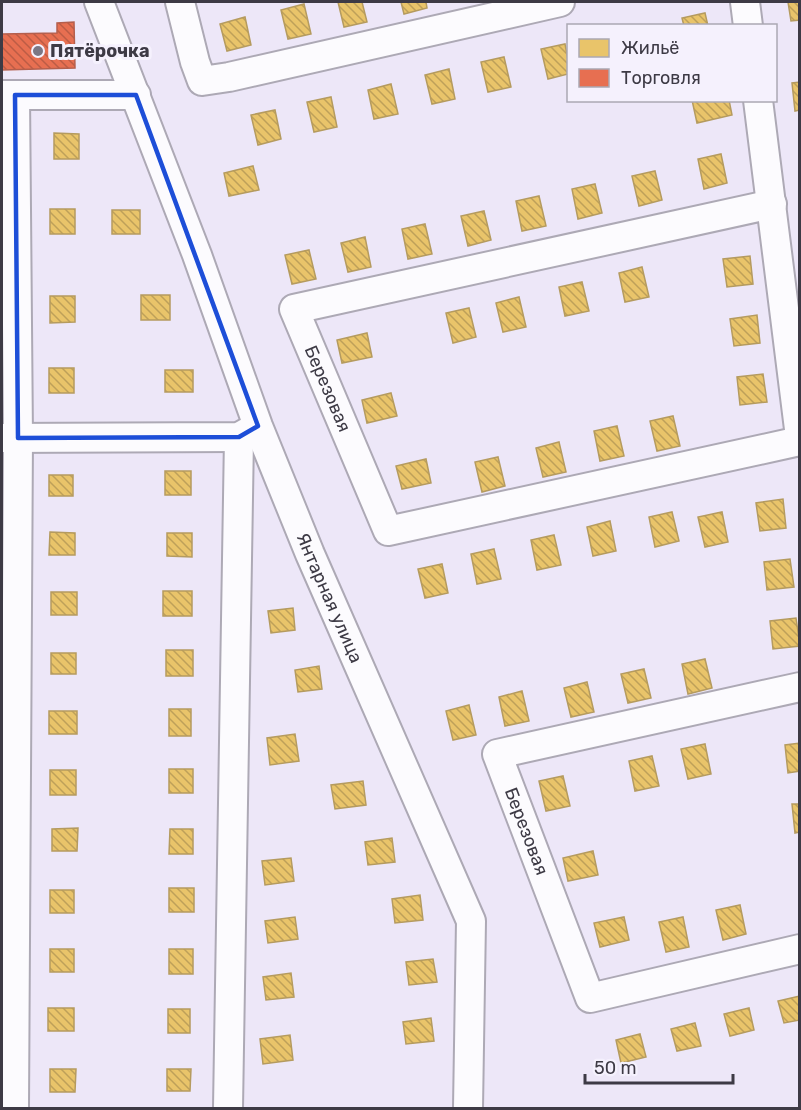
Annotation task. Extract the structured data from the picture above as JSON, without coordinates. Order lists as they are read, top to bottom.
{
  "streets": {
    "street": ["Березовая", "Янтарная улица"]
  },
  "places": ["Пятёрочка"],
  "legend": ["Жильё", "Торговля"],
  "scale_bar": "50 m"
}
